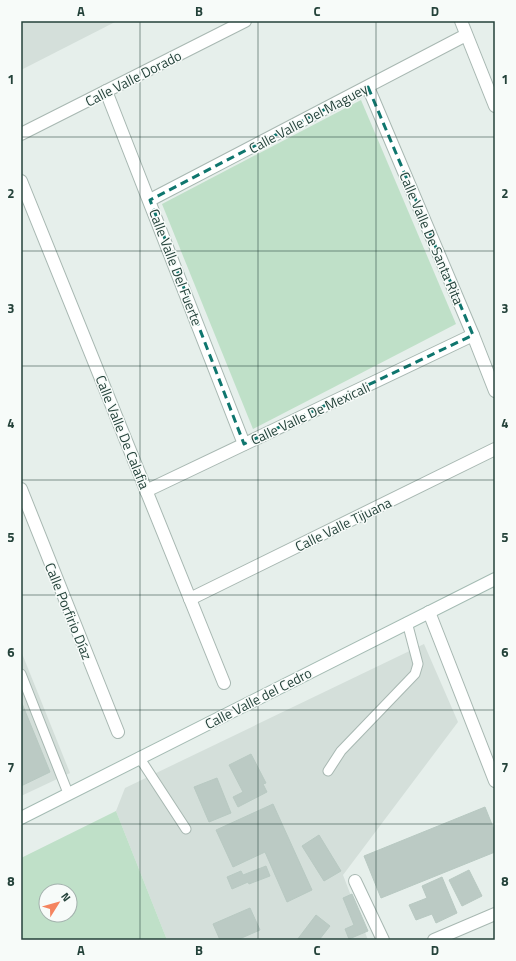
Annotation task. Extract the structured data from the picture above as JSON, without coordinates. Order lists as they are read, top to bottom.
{
  "streets": {
    "street": [
      "Calle Valle Dorado",
      "Calle Valle Del Maguey",
      "Calle Valle De Santa Rita",
      "Calle Valle Del Fuerte",
      "Calle Valle De Mexicali",
      "Calle Valle De Calafia",
      "Calle Valle Tijuana",
      "Calle Porfirio Díaz",
      "Calle Valle del Cedro"
    ]
  },
  "crossings": [
    ["Calle Valle Dorado", "Calle Valle Del Fuerte"],
    ["Calle Valle Del Maguey", "Calle Valle De Santa Rita"],
    ["Calle Valle Del Maguey", "Calle Valle Del Fuerte"],
    ["Calle Valle De Santa Rita", "Calle Valle De Mexicali"],
    ["Calle Valle Del Fuerte", "Calle Valle De Mexicali"],
    ["Calle Valle De Mexicali", "Calle Valle De Calafia"],
    ["Calle Valle De Calafia", "Calle Valle Tijuana"]
  ],
  "north": "top right",
  "grid": {
    "columns": [
      "A",
      "B",
      "C",
      "D"
    ],
    "rows": [
      "1",
      "2",
      "3",
      "4",
      "5",
      "6",
      "7",
      "8"
    ]
  }
}
